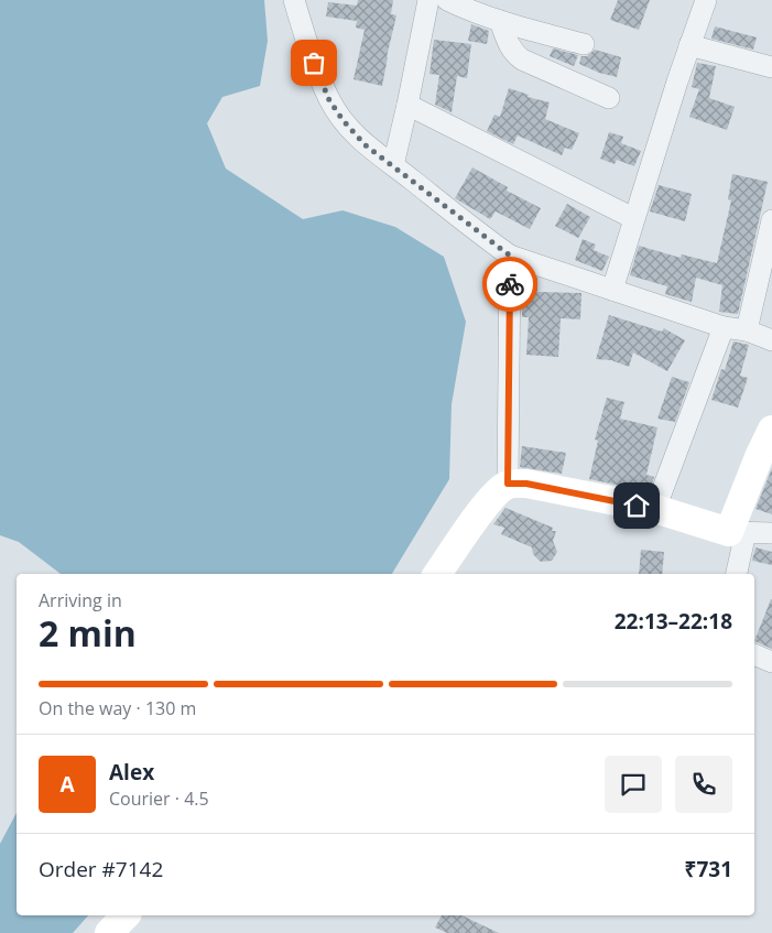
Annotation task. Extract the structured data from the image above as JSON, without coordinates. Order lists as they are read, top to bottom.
{
  "page": {
    "heading": ["2 min", "Arriving in", "22:13–22:18"],
    "panel": [
      "Alex",
      "Courier · 4.5",
      "Order #7142",
      "₹731"
    ],
    "bar": "On the way · 130 m",
    "round": "A"
  }
}
